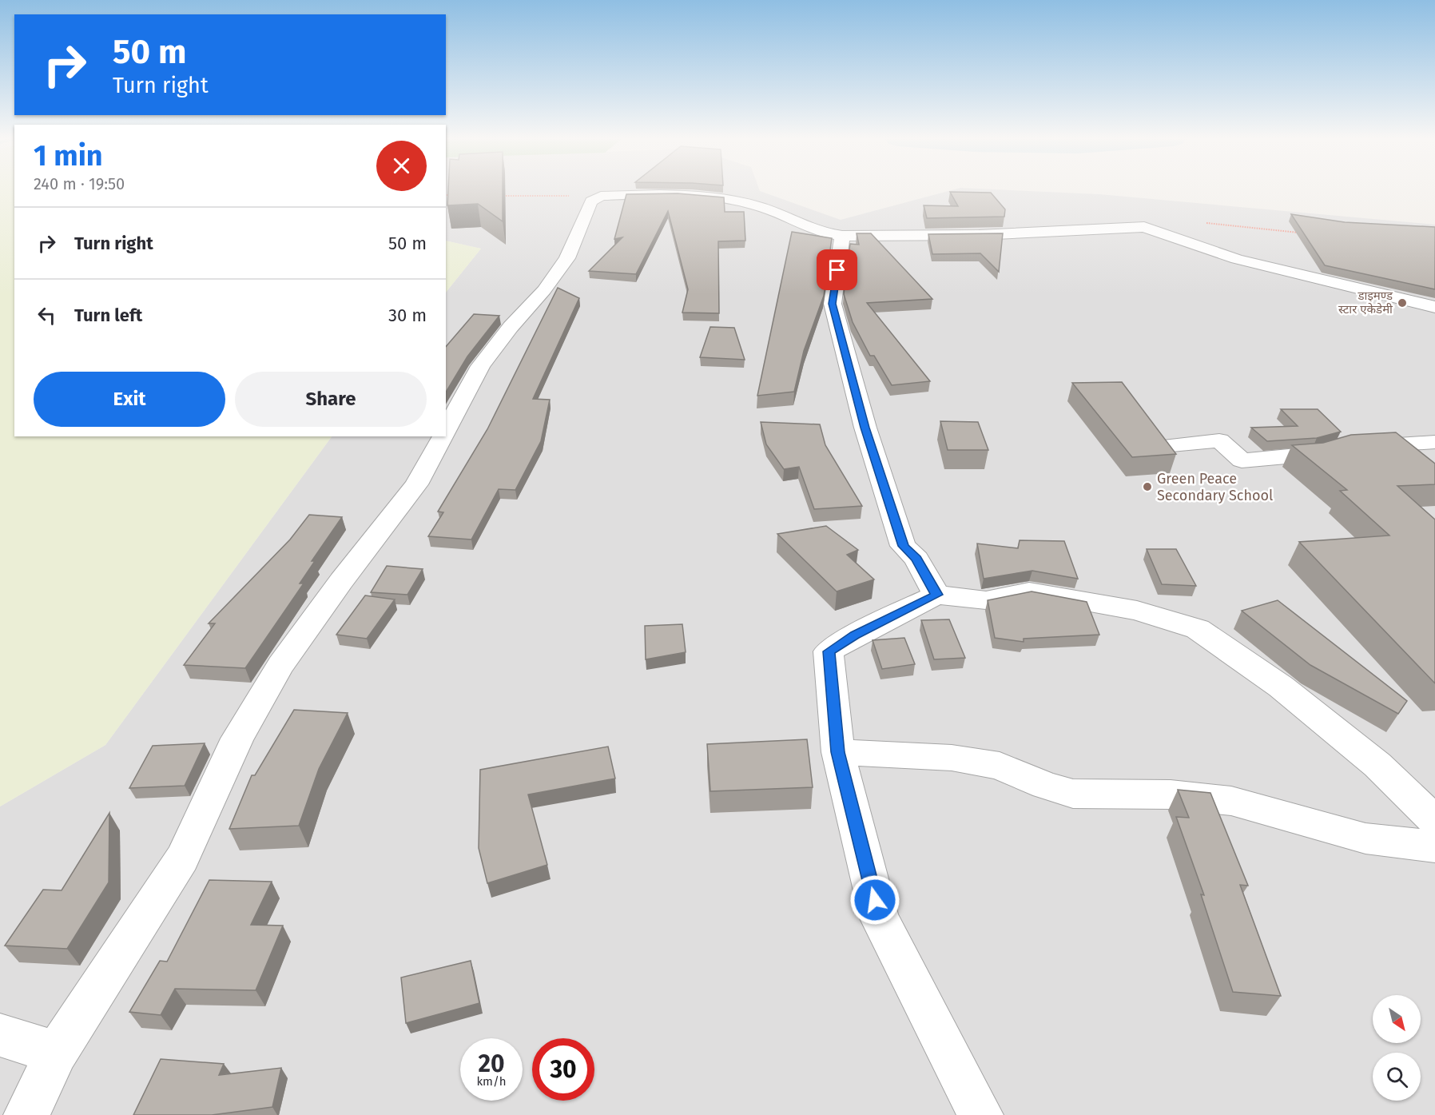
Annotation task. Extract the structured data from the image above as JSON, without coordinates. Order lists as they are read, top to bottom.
{
  "places": ["डाइमण्ड स्टार एकेडेमी", "Green Peace Secondary School"],
  "north": "bottom right",
  "page": {
    "turn": ["50 m", "Turn right"],
    "heading": ["1 min", "240 m · 19:50"],
    "list": [
      {
        "name": "Turn right",
        "value": "50 m"
      },
      {
        "name": "Turn left",
        "value": "30 m"
      }
    ],
    "buttons": ["Exit", "Share"],
    "speed": "20 km/h",
    "limit": "30"
  }
}
